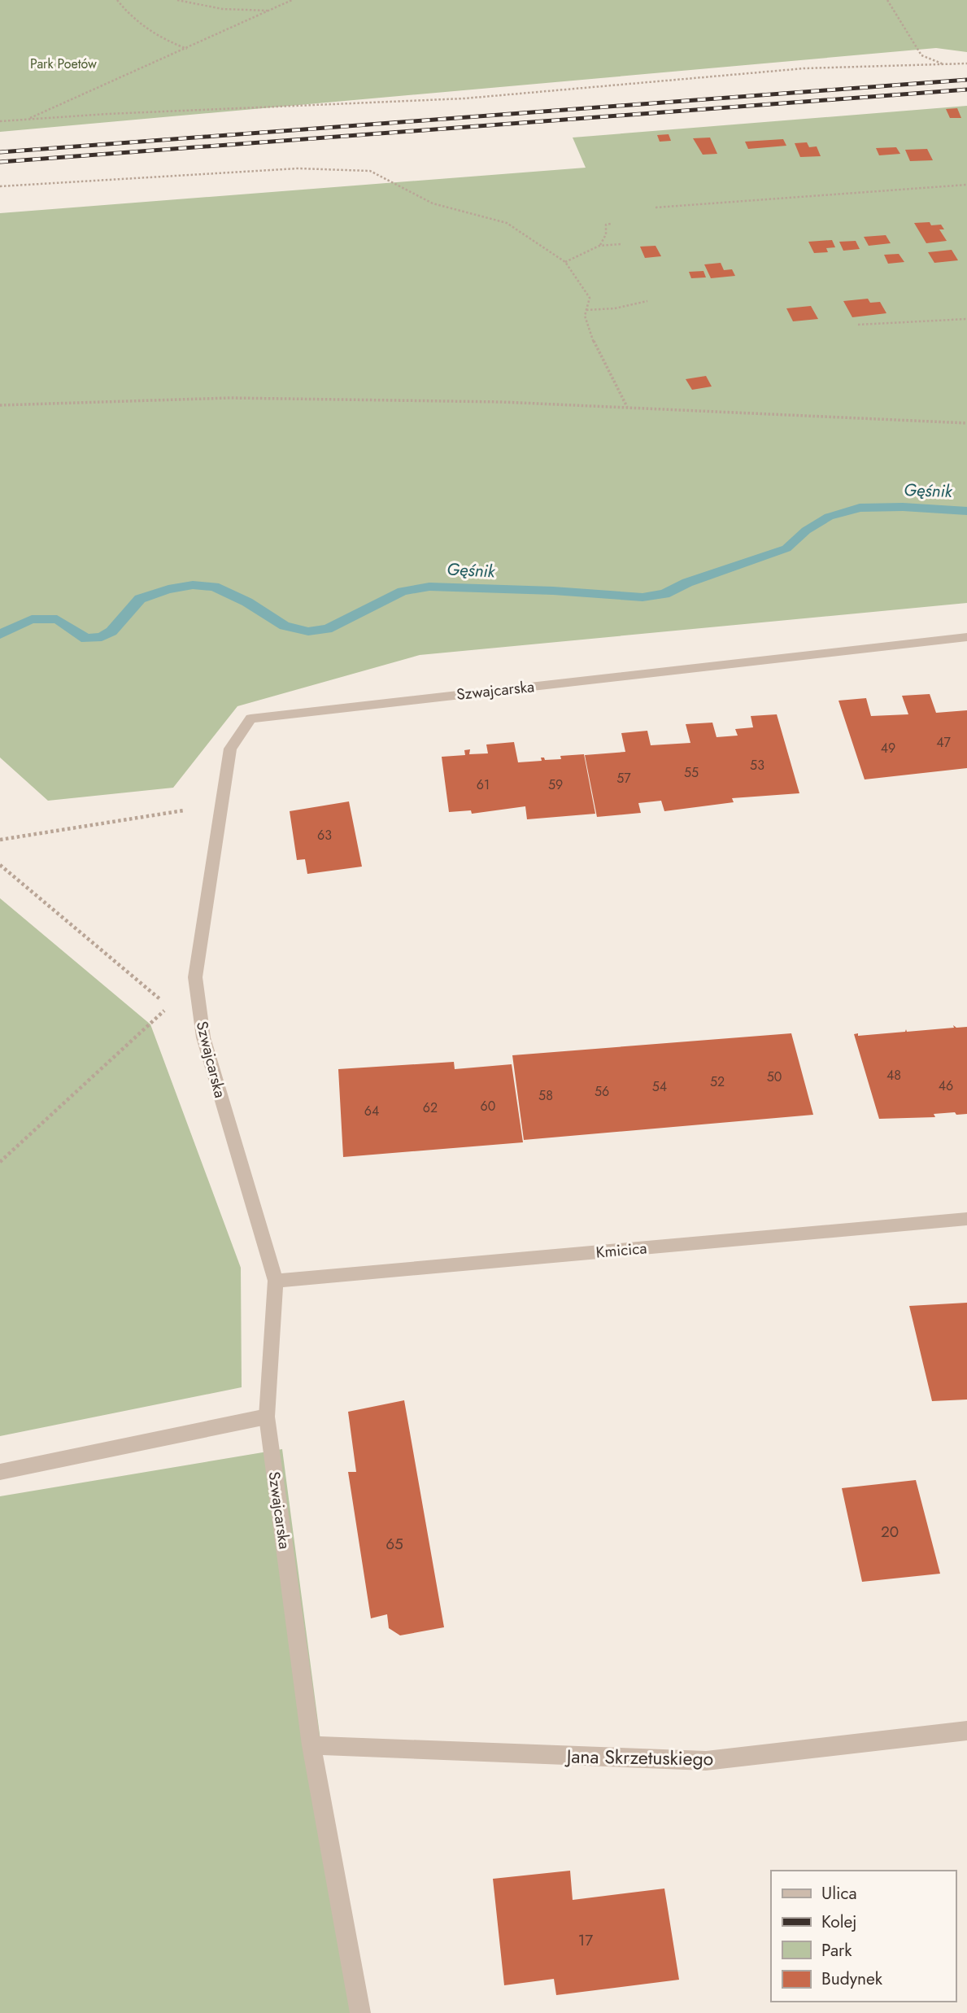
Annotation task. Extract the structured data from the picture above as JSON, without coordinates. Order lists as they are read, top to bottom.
{
  "streets": {
    "street": ["Szwajcarska", "Kmicica", "Jana Skrzetuskiego"]
  },
  "crossings": [
    ["Szwajcarska", "Kmicica"],
    ["Szwajcarska", "Jana Skrzetuskiego"]
  ],
  "water": ["Gęśnik"],
  "parks": ["Park Poetów"],
  "house_numbers": [
    "47",
    "49",
    "53",
    "55",
    "57",
    "61",
    "59",
    "63",
    "48",
    "50",
    "52",
    "46",
    "54",
    "56",
    "58",
    "60",
    "62",
    "64",
    "20",
    "65",
    "17"
  ],
  "legend": [
    "Ulica",
    "Kolej",
    "Park",
    "Budynek"
  ]
}
